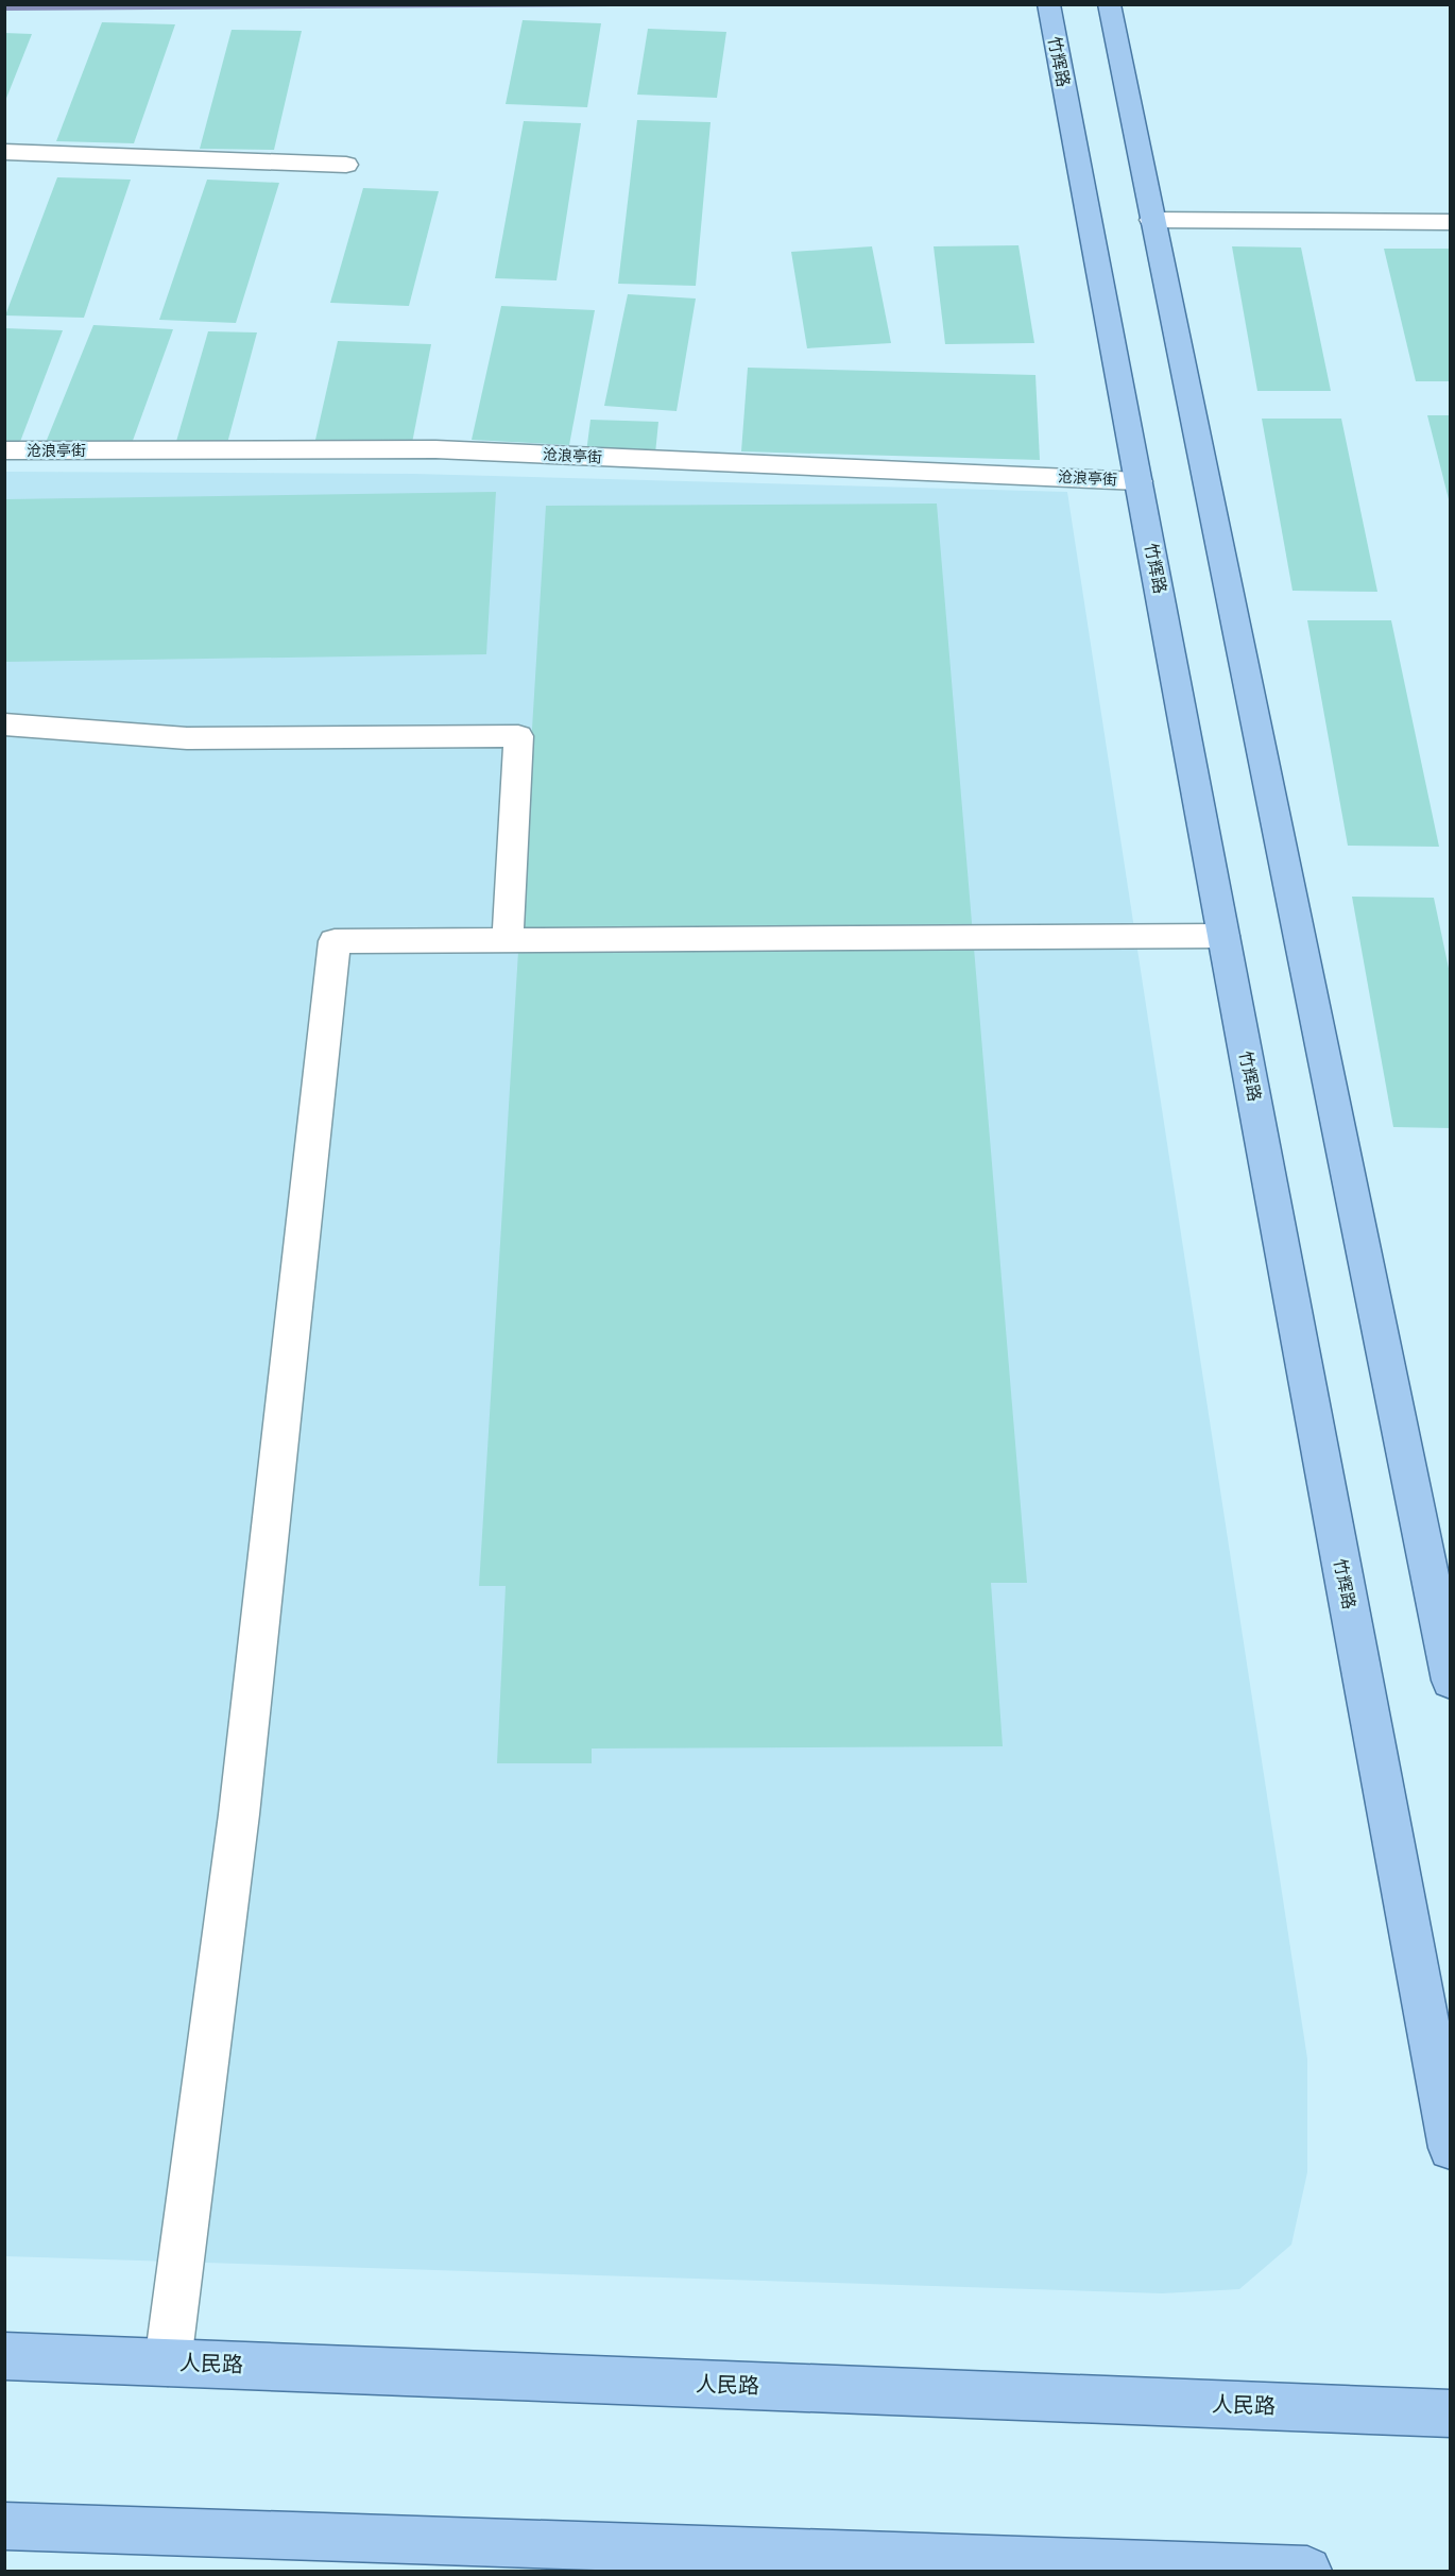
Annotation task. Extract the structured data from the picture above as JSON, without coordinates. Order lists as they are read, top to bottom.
{
  "streets": {
    "main road": ["竹辉路", "人民路"],
    "street": ["沧浪亭街"]
  },
  "crossings": [
    ["竹辉路", "沧浪亭街"]
  ]
}
